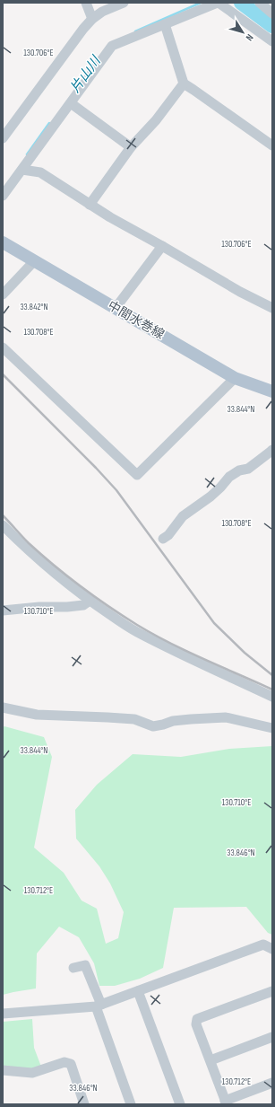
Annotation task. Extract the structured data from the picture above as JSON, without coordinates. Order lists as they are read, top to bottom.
{
  "streets": {
    "main road": ["中間水巻線"]
  },
  "water": ["片山川"],
  "north": "bottom right",
  "coordinates": [
    "130.706°E",
    "33.842°N",
    "130.708°E",
    "33.844°N",
    "130.710°E",
    "33.846°N",
    "130.712°E"
  ]
}
